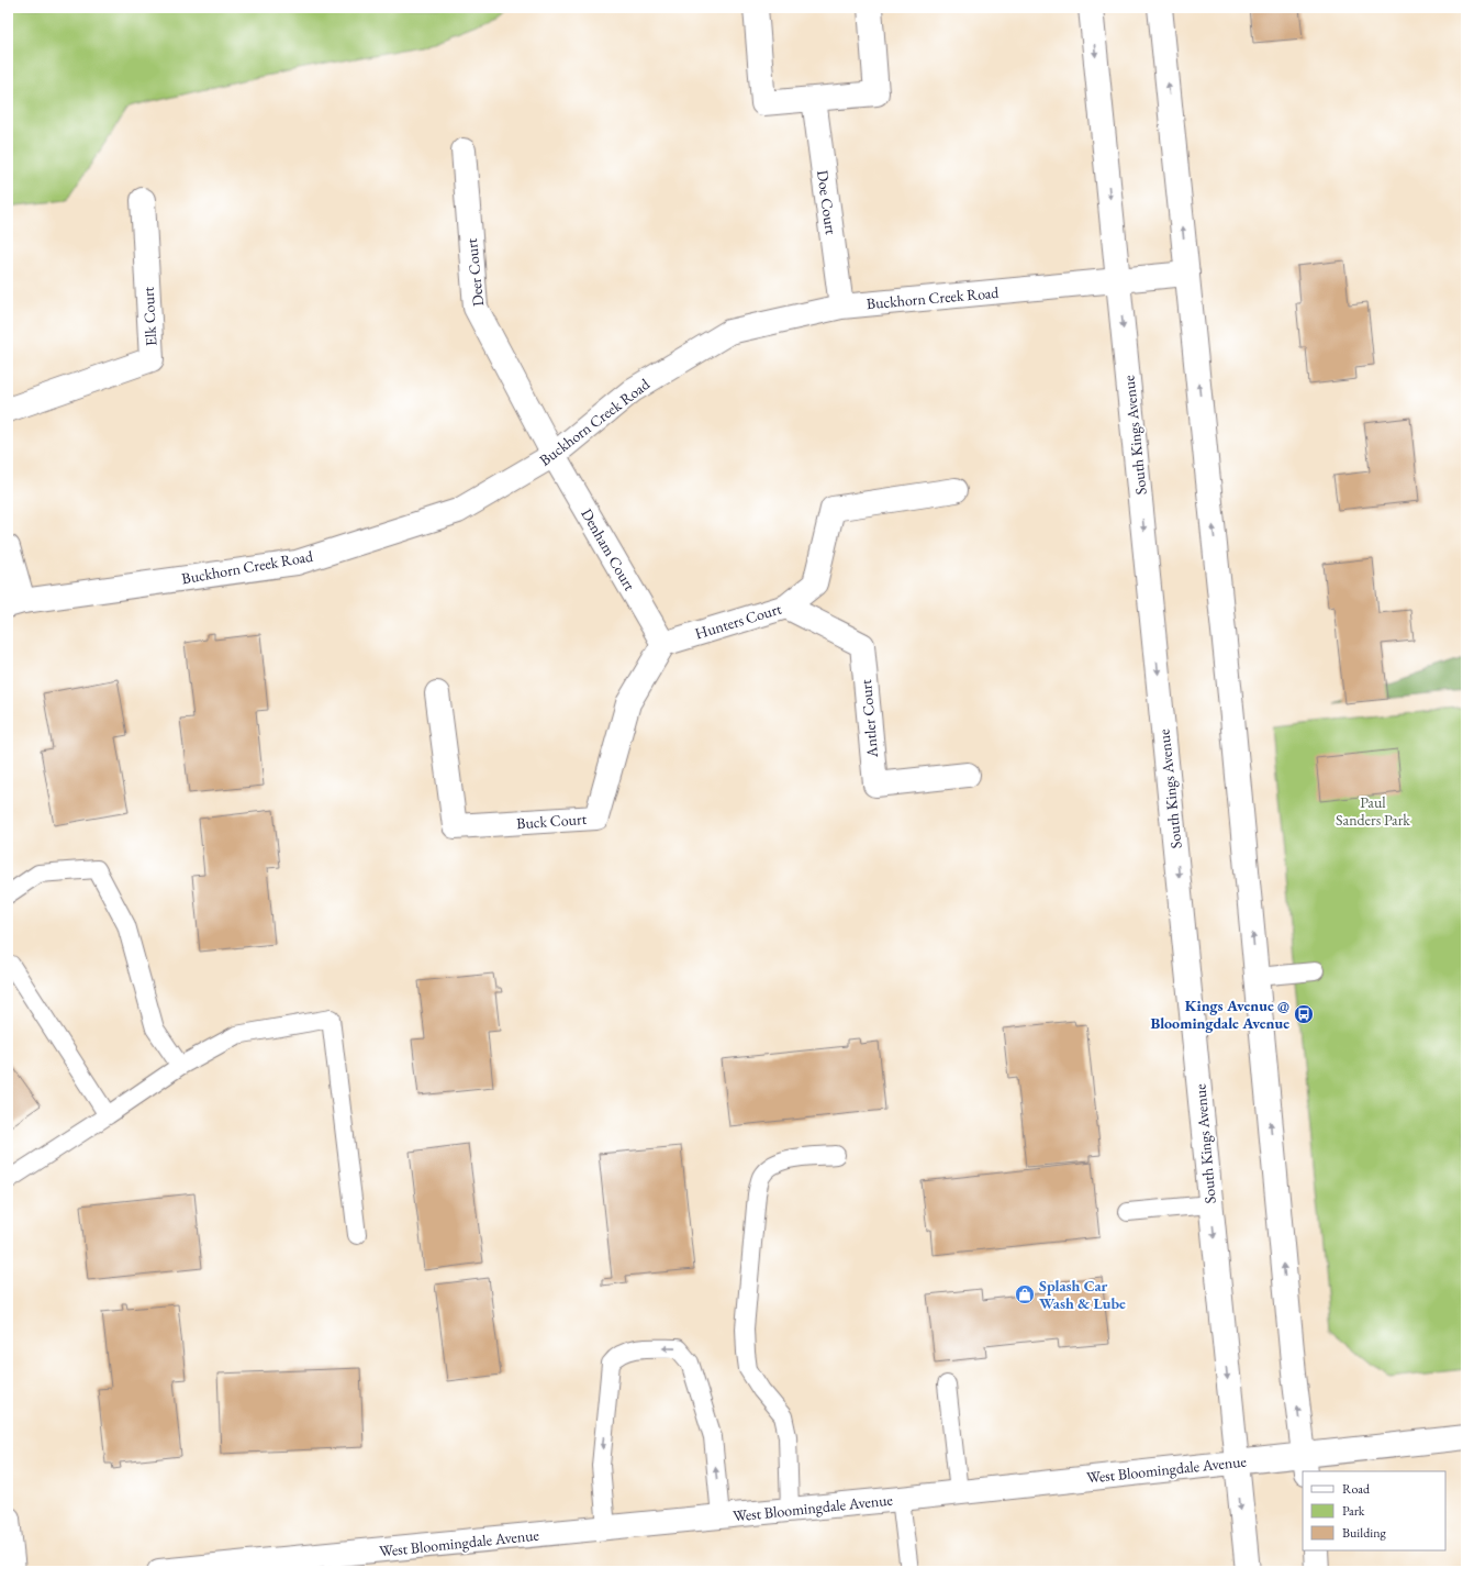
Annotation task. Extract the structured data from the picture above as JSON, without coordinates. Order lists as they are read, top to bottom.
{
  "streets": {
    "main road": [
      "Doe Court",
      "Deer Court",
      "Buckhorn Creek Road",
      "Elk Court",
      "South Kings Avenue",
      "Denham Court",
      "Hunters Court",
      "Antler Court",
      "Buck Court",
      "West Bloomingdale Avenue"
    ]
  },
  "crossings": [
    ["Doe Court", "Buckhorn Creek Road"],
    ["Deer Court", "Buckhorn Creek Road"],
    ["Deer Court", "Denham Court"],
    ["Buckhorn Creek Road", "South Kings Avenue"],
    ["Buckhorn Creek Road", "Denham Court"],
    ["South Kings Avenue", "West Bloomingdale Avenue"],
    ["Denham Court", "Hunters Court"],
    ["Denham Court", "Buck Court"],
    ["Hunters Court", "Antler Court"],
    ["Hunters Court", "Buck Court"]
  ],
  "parks": ["Paul Sanders Park"],
  "places": {
    "bus stop": ["Kings Avenue @ Bloomingdale Avenue"],
    "shop": ["Splash Car Wash & Lube"]
  },
  "legend": ["Road", "Park", "Building"]
}
